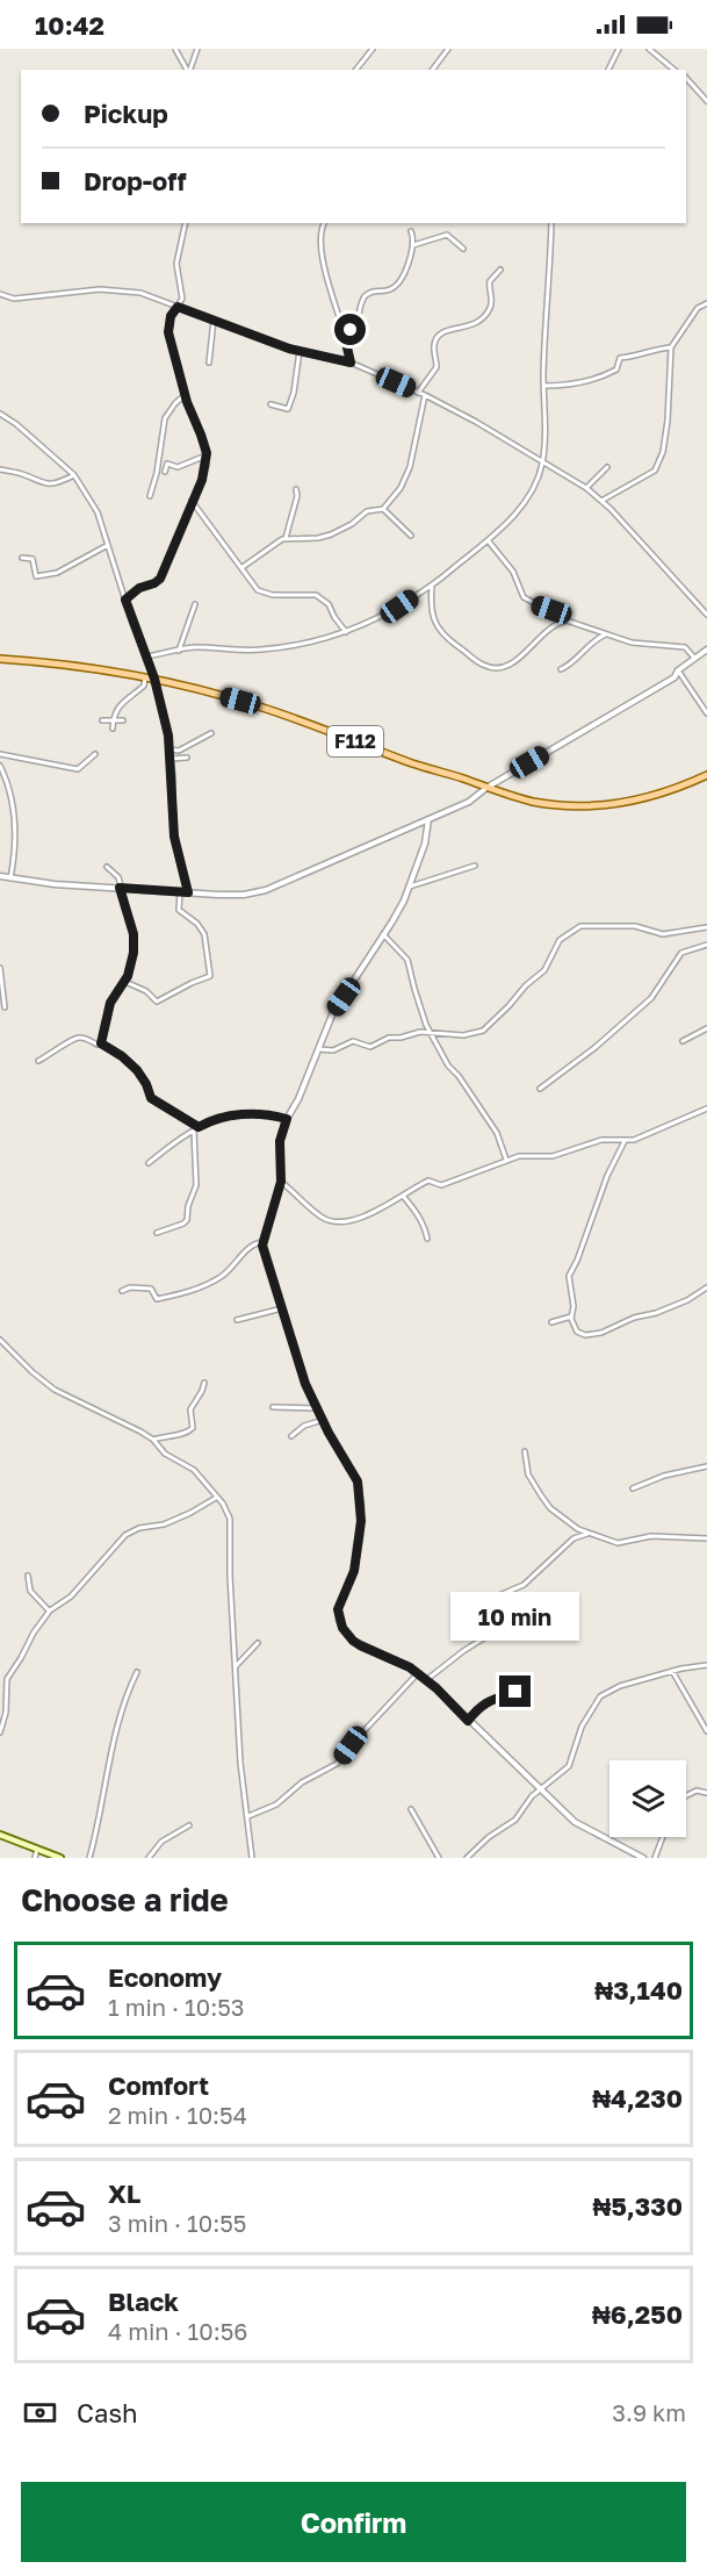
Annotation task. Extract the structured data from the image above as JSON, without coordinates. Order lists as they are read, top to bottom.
{
  "streets": {
    "main road": ["F112"]
  },
  "page": {
    "status": "10:42",
    "banner": ["Pickup", "Drop-off"],
    "bubble": "10 min",
    "heading": "Choose a ride",
    "list": [
      {
        "name": "Economy",
        "note": "1 min · 10:53",
        "value": "₦3,140"
      },
      {
        "name": "Comfort",
        "note": "2 min · 10:54",
        "value": "₦4,230"
      },
      {
        "name": "XL",
        "note": "3 min · 10:55",
        "value": "₦5,330"
      },
      {
        "name": "Black",
        "note": "4 min · 10:56",
        "value": "₦6,250"
      }
    ],
    "pay": ["Cash", "3.9 km"],
    "buttons": "Confirm"
  }
}
